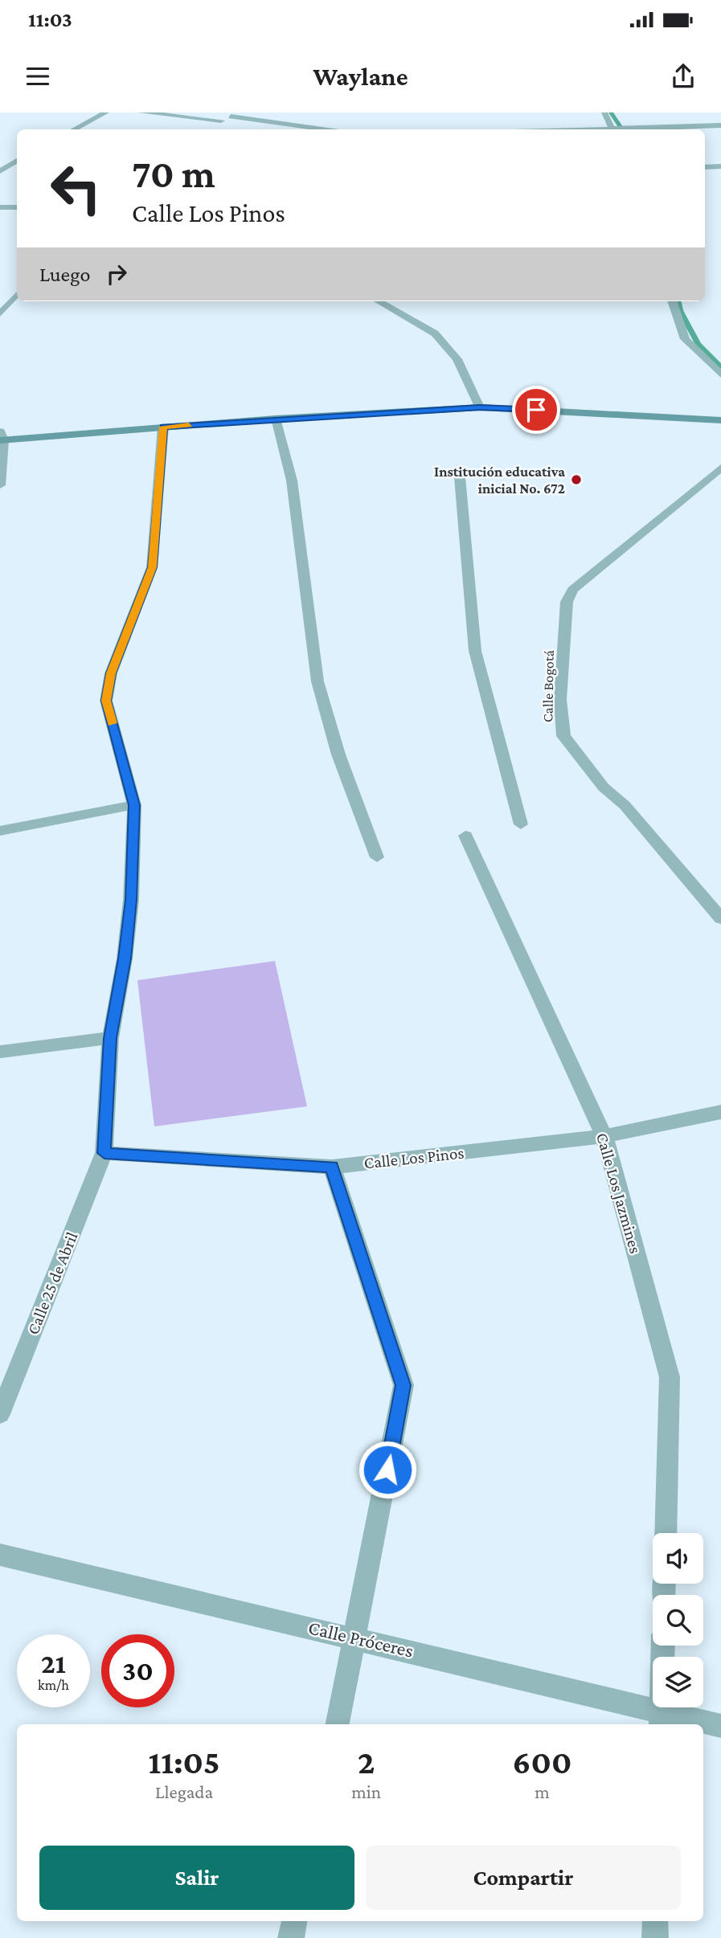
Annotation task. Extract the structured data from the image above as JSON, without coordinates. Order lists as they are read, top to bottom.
{
  "streets": {
    "street": [
      "Calle Bogotá",
      "Calle Los Pinos",
      "Calle Los Jazmines",
      "Calle 25 de Abril",
      "Calle Próceres"
    ]
  },
  "crossings": [
    ["Calle Los Pinos", "Calle Los Jazmines"],
    ["Calle Los Pinos", "Calle 25 de Abril"]
  ],
  "places": ["Institución educativa inicial No. 672"],
  "page": {
    "status": "11:03",
    "header": "Waylane",
    "turn": ["70 m", "Calle Los Pinos"],
    "then": "Luego",
    "speed": "21 km/h",
    "limit": "30",
    "eta": [
      "11:05",
      "Llegada",
      "2",
      "min",
      "600",
      "m"
    ],
    "buttons": ["Salir", "Compartir"]
  }
}
